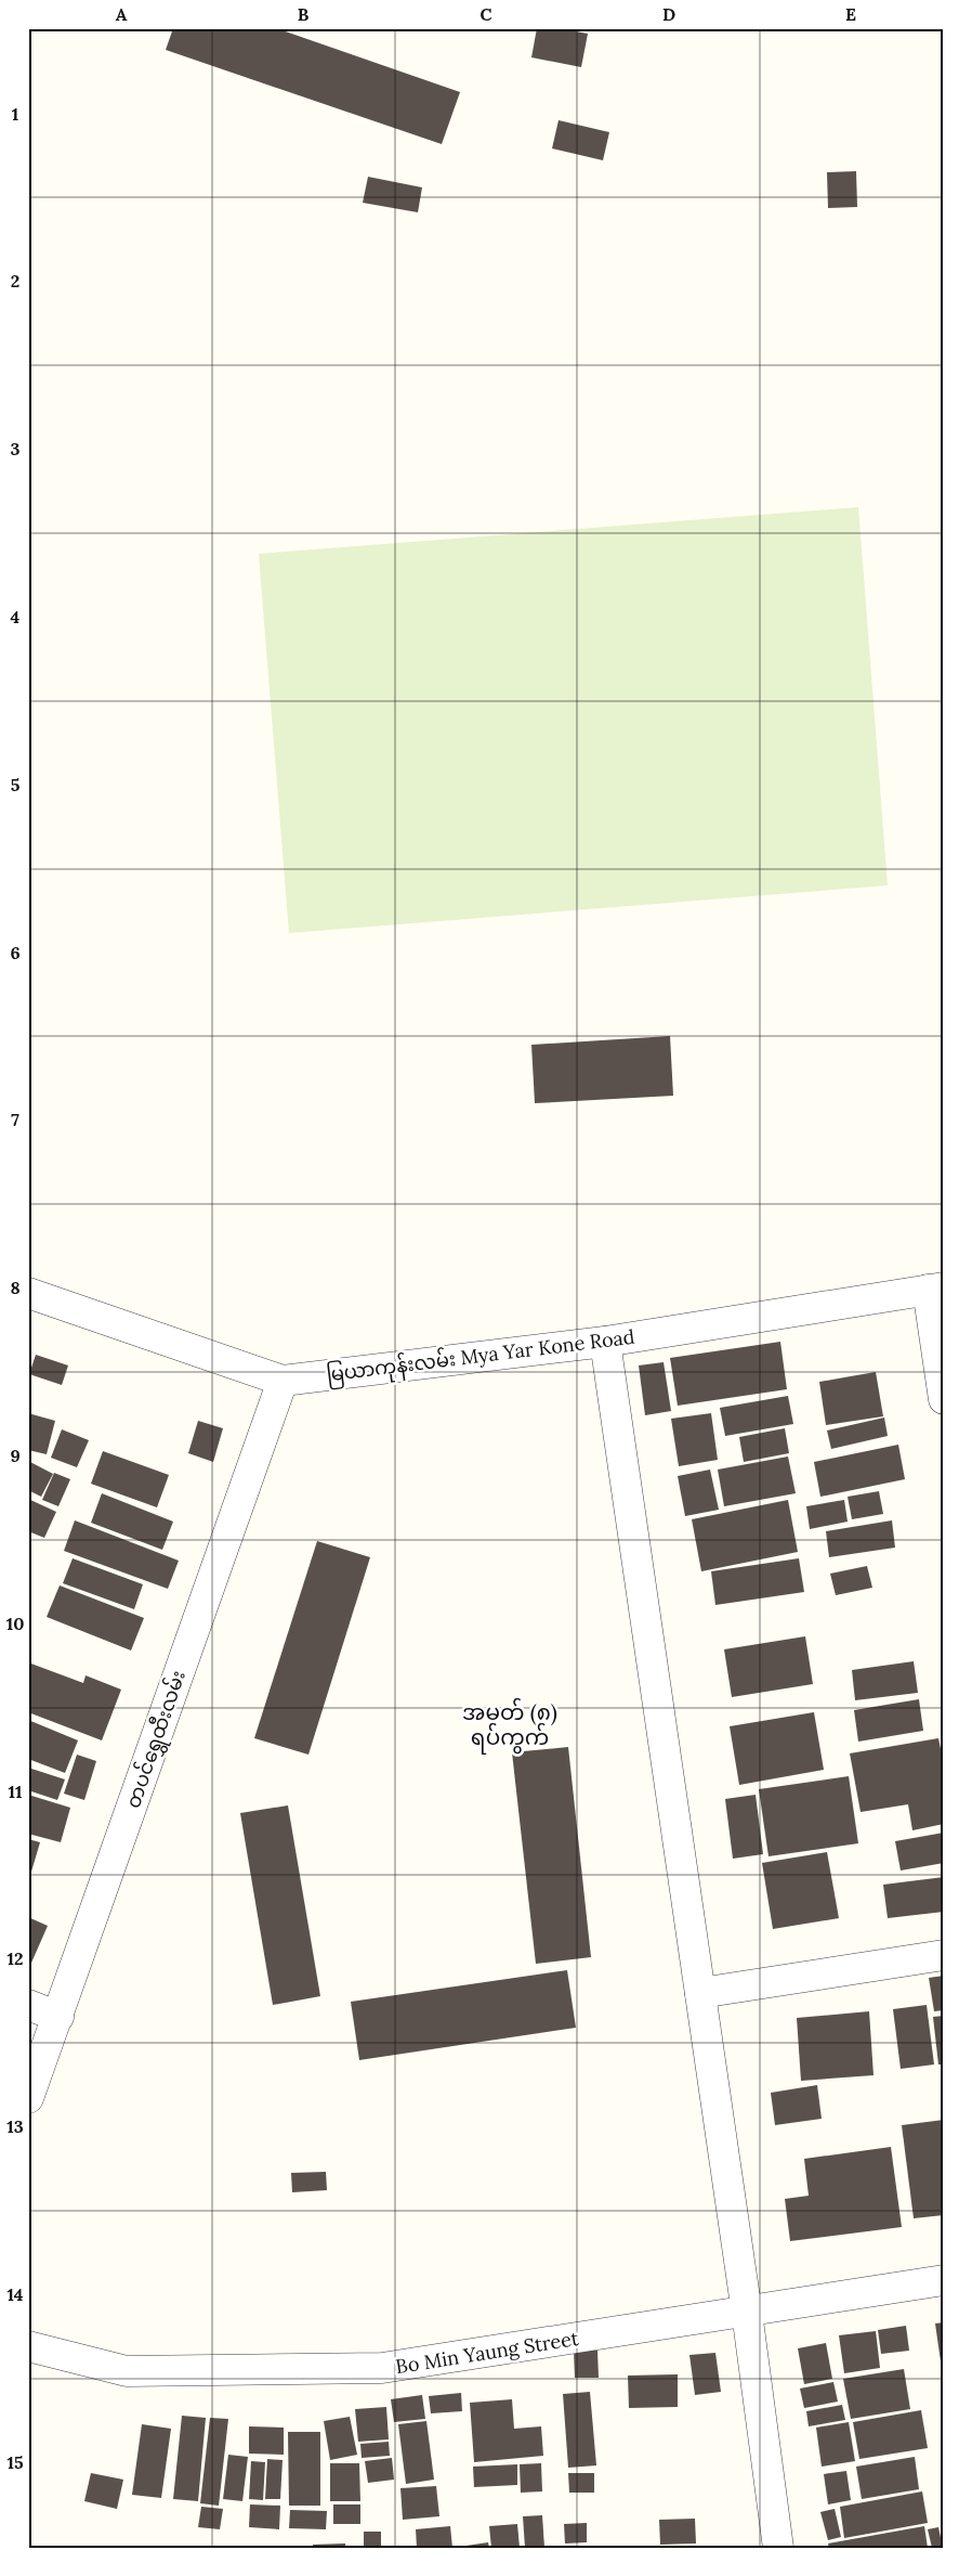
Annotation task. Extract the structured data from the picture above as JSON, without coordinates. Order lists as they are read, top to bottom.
{
  "streets": {
    "street": ["မြယာကုန်းလမ်း Mya Yar Kone Road", "တပင်ရွှေထီးလမ်း", "Bo Min Yaung Street"]
  },
  "crossings": [
    ["မြယာကုန်းလမ်း Mya Yar Kone Road", "တပင်ရွှေထီးလမ်း"]
  ],
  "districts": ["အမှတ် (၈) ရပ်ကွက်"],
  "grid": {
    "columns": [
      "A",
      "B",
      "C",
      "D",
      "E"
    ],
    "rows": [
      "1",
      "2",
      "3",
      "4",
      "5",
      "6",
      "7",
      "8",
      "9",
      "10",
      "11",
      "12",
      "13",
      "14",
      "15"
    ]
  }
}
